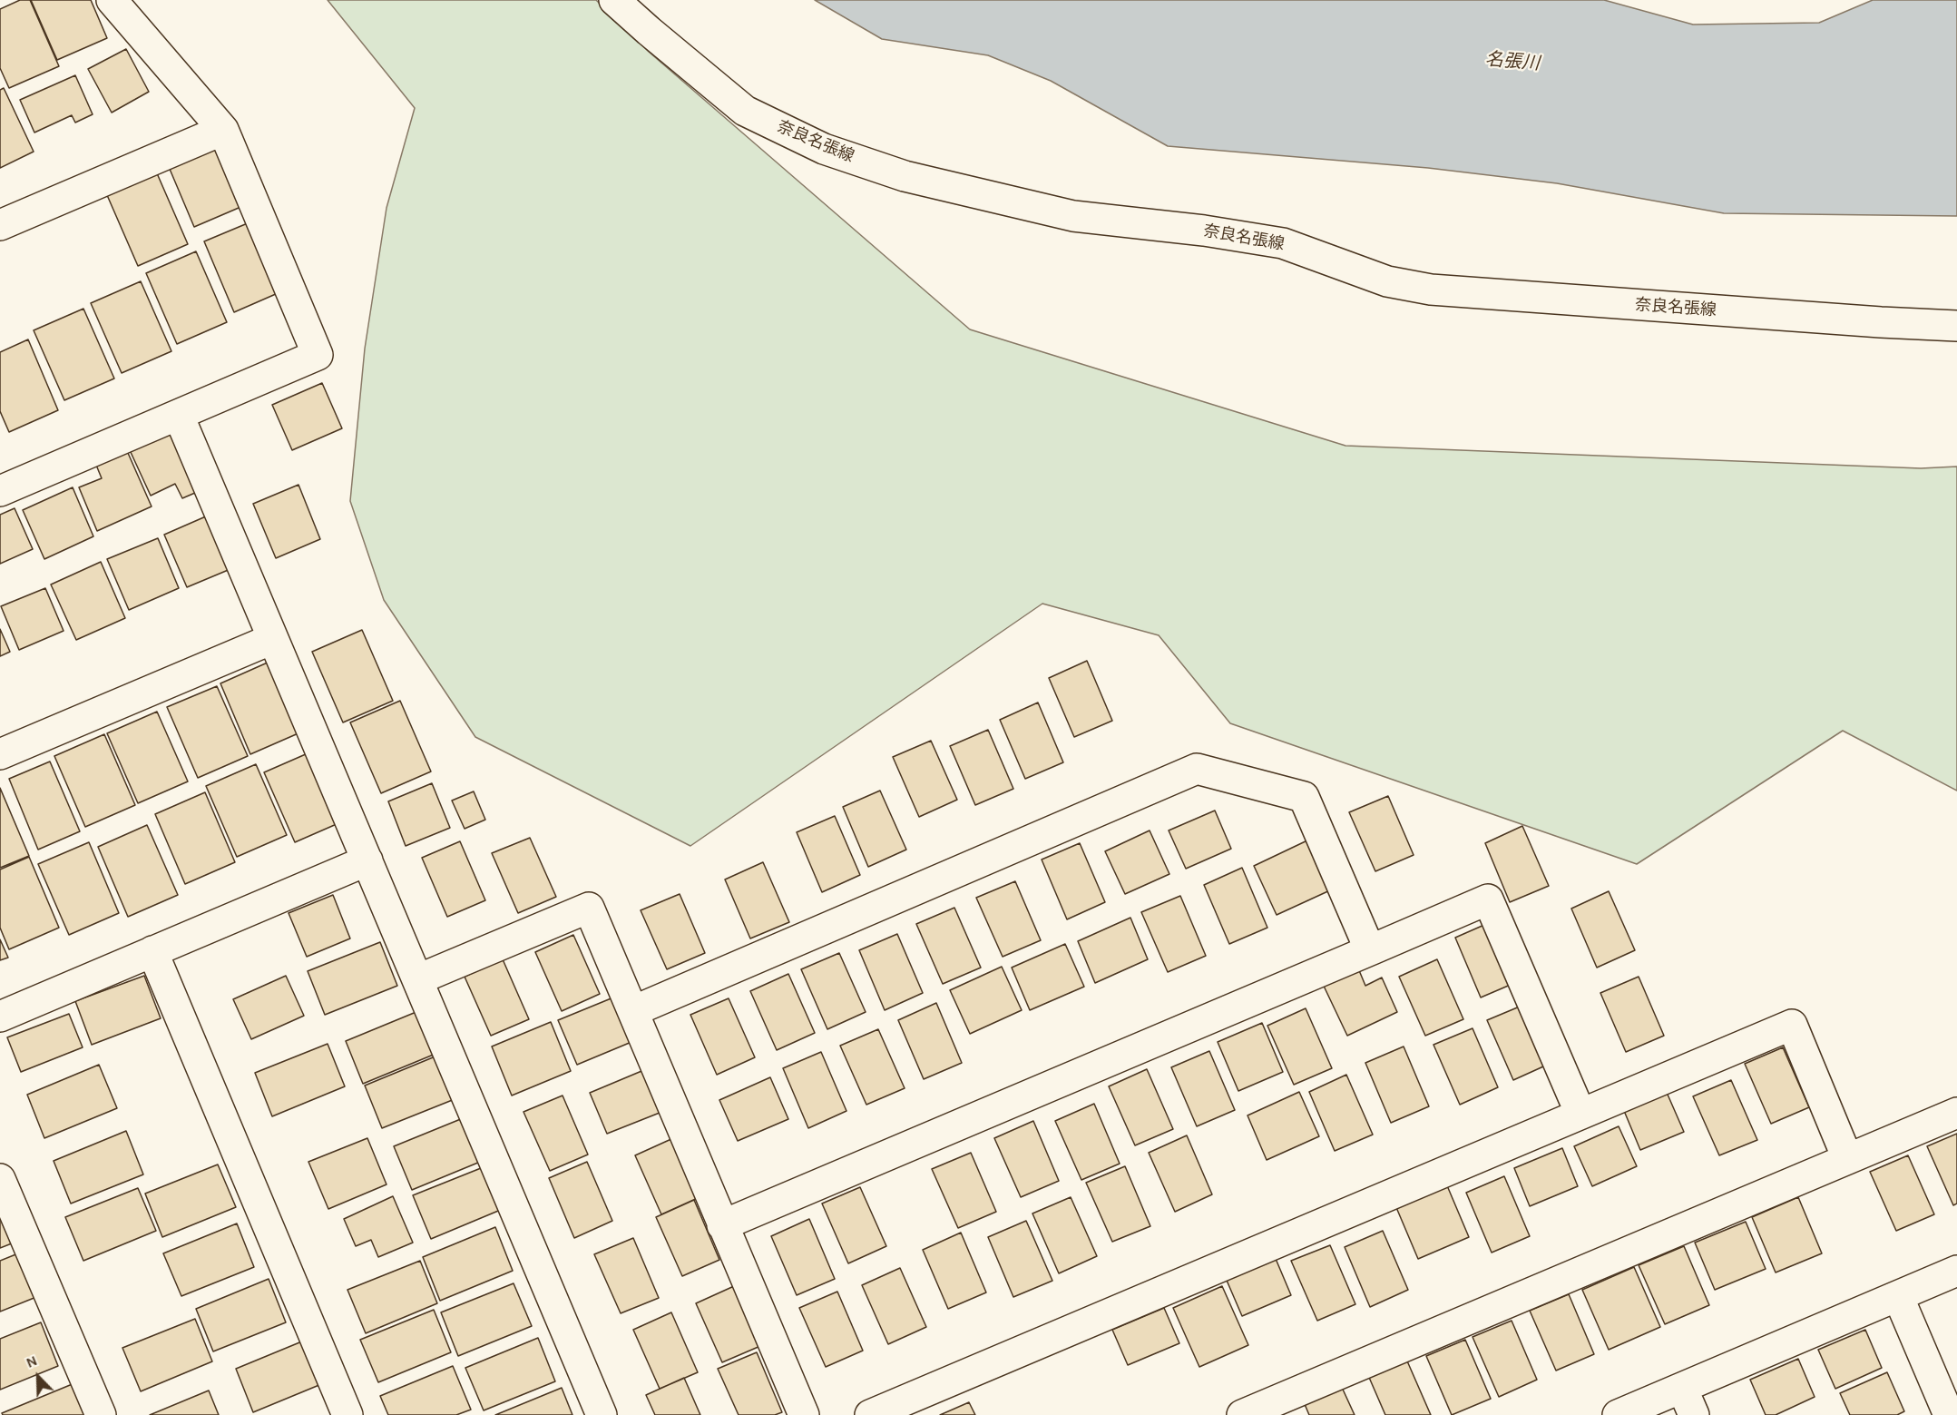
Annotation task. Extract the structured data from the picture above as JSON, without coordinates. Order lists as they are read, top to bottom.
{
  "streets": {
    "street": ["奈良名張線"]
  },
  "water": ["名張川"],
  "north": "top left"
}
